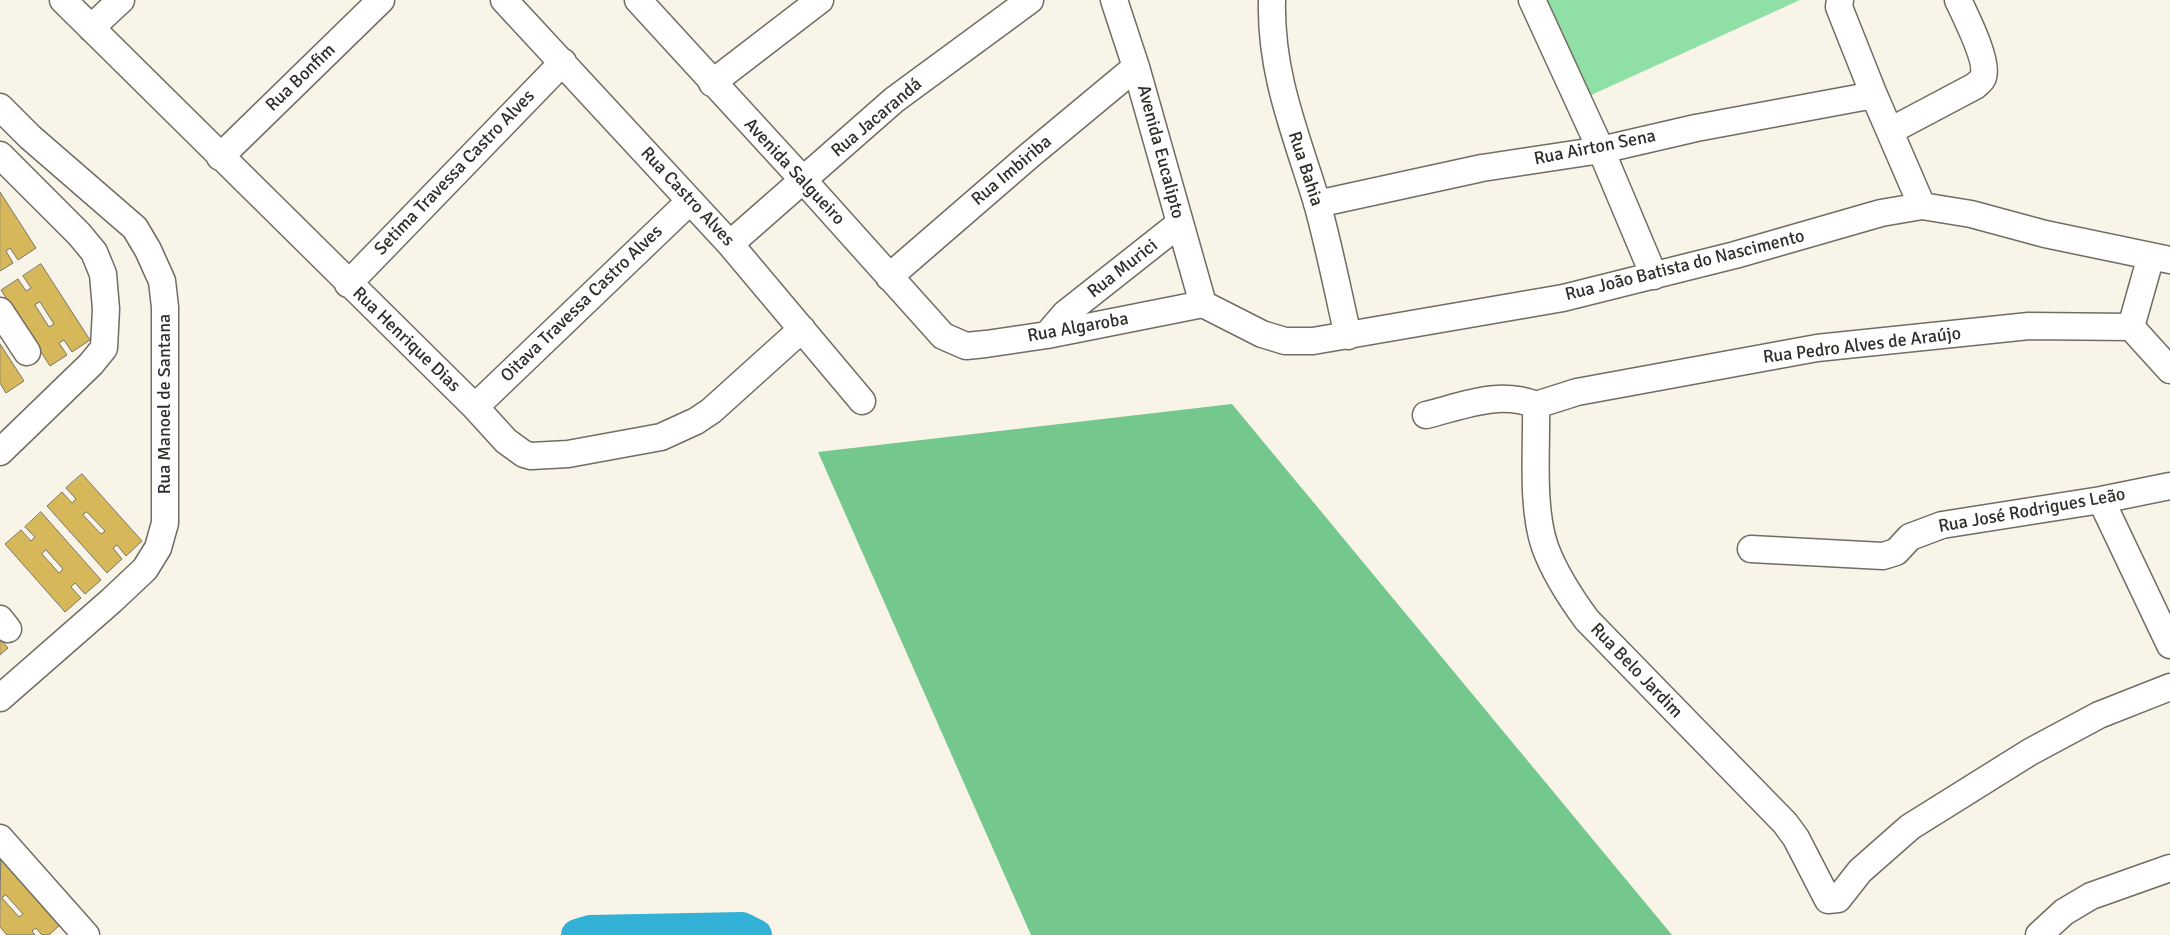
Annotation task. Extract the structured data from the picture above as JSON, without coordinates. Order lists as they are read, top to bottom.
{
  "streets": {
    "street": [
      "Rua Bonfim",
      "Rua Jacarandá",
      "Rua Airton Sena",
      "Avenida Eucalipto",
      "Rua Bahia",
      "Rua Imbiriba",
      "Avenida Salgueiro",
      "Setima Travessa Castro Alves",
      "Rua Castro Alves",
      "Rua João Batista do Nascimento",
      "Rua Murici",
      "Oitava Travessa Castro Alves",
      "Rua Algaroba",
      "Rua Henrique Dias",
      "Rua Pedro Alves de Araújo",
      "Rua Manoel de Santana",
      "Rua José Rodrigues Leão",
      "Rua Belo Jardim"
    ]
  },
  "crossings": [
    ["Rua Bonfim", "Rua Henrique Dias"],
    ["Rua Jacarandá", "Avenida Salgueiro"],
    ["Rua Jacarandá", "Rua Castro Alves"],
    ["Rua Airton Sena", "Rua Bahia"],
    ["Avenida Eucalipto", "Rua Imbiriba"],
    ["Avenida Eucalipto", "Rua João Batista do Nascimento"],
    ["Avenida Eucalipto", "Rua Murici"],
    ["Avenida Eucalipto", "Rua Algaroba"],
    ["Rua Bahia", "Rua João Batista do Nascimento"],
    ["Rua Imbiriba", "Avenida Salgueiro"],
    ["Avenida Salgueiro", "Rua Algaroba"],
    ["Setima Travessa Castro Alves", "Rua Castro Alves"],
    ["Setima Travessa Castro Alves", "Rua Henrique Dias"],
    ["Rua Castro Alves", "Oitava Travessa Castro Alves"],
    ["Rua Castro Alves", "Rua Henrique Dias"],
    ["Rua João Batista do Nascimento", "Rua Algaroba"],
    ["Rua Murici", "Rua Algaroba"],
    ["Oitava Travessa Castro Alves", "Rua Henrique Dias"],
    ["Rua Pedro Alves de Araújo", "Rua Belo Jardim"]
  ]
}
